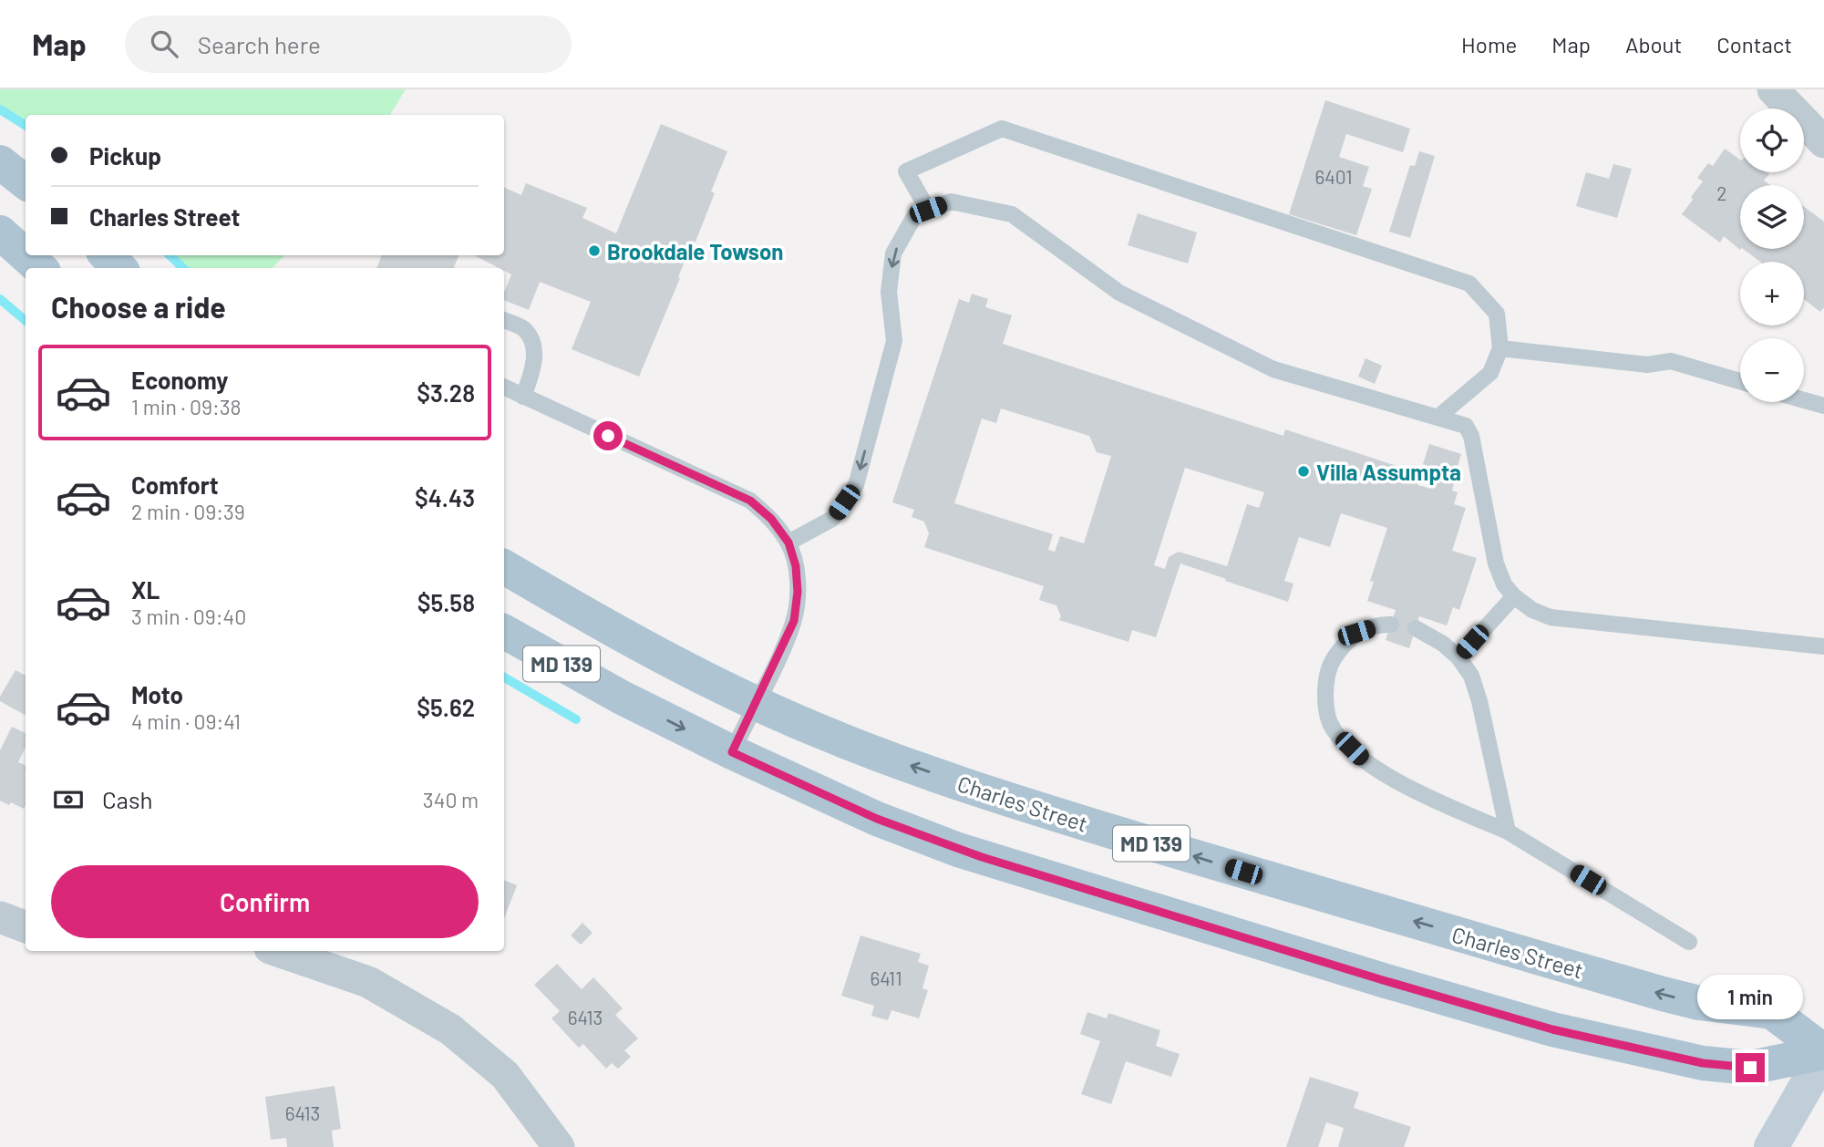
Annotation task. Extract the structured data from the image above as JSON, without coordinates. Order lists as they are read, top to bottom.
{
  "streets": {
    "main road": ["MD 139", "Charles Street"]
  },
  "crossings": [
    ["MD 139", "Charles Street"]
  ],
  "places": ["Brookdale Towson", "Villa Assumpta"],
  "house_numbers": [
    "6401",
    "2",
    "6411",
    "6413",
    "6413"
  ],
  "page": {
    "header": "Map",
    "search": "Search here",
    "nav": [
      "Home",
      "Map",
      "About",
      "Contact"
    ],
    "map_buttons": ["+", "−"],
    "banner": ["Pickup", "Charles Street"],
    "heading": "Choose a ride",
    "list": [
      {
        "name": "Economy",
        "note": "1 min · 09:38",
        "value": "$3.28"
      },
      {
        "name": "Comfort",
        "note": "2 min · 09:39",
        "value": "$4.43"
      },
      {
        "name": "XL",
        "note": "3 min · 09:40",
        "value": "$5.58"
      },
      {
        "name": "Moto",
        "note": "4 min · 09:41",
        "value": "$5.62"
      }
    ],
    "pay": ["Cash", "340 m"],
    "buttons": "Confirm",
    "bubble": "1 min"
  }
}
